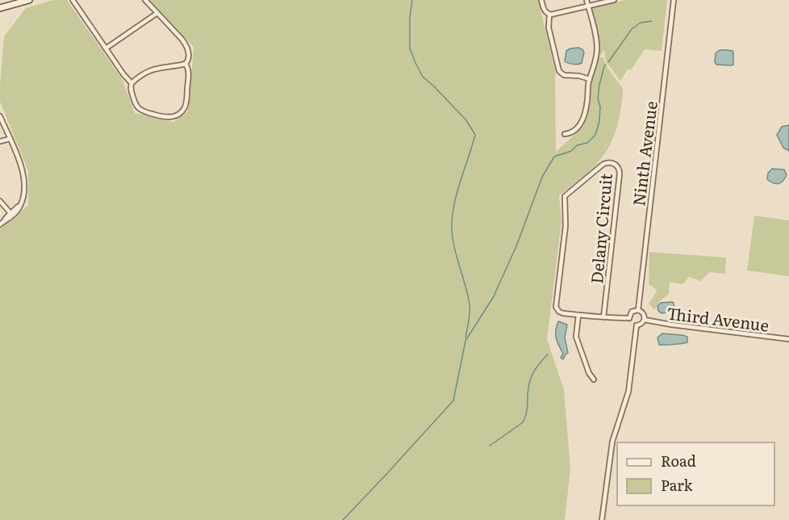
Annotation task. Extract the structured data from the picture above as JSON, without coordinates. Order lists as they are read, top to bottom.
{
  "streets": {
    "street": ["Ninth Avenue", "Delany Circuit", "Third Avenue"]
  },
  "crossings": [
    ["Ninth Avenue", "Delany Circuit"],
    ["Ninth Avenue", "Third Avenue"],
    ["Delany Circuit", "Third Avenue"]
  ],
  "legend": ["Road", "Park"]
}
